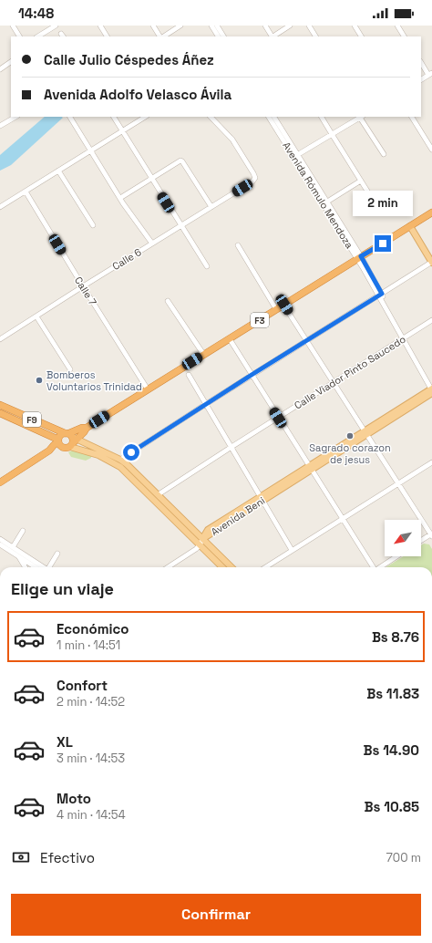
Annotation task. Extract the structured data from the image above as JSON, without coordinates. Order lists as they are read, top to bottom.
{
  "streets": {
    "highway": ["F3", "F9"],
    "main road": ["Avenida Beni"],
    "street": [
      "Avenida Rómulo Mendoza",
      "Calle 6",
      "Calle 7",
      "Calle Viador Pinto Saucedo"
    ]
  },
  "crossings": [
    ["Avenida Rómulo Mendoza", "F3"],
    ["Avenida Rómulo Mendoza", "Calle Viador Pinto Saucedo"],
    ["Avenida Rómulo Mendoza", "Avenida Beni"],
    ["Calle 6", "Calle 7"],
    ["Calle 7", "F3"],
    ["F3", "F9"]
  ],
  "places": ["Bomberos Voluntarios Trinidad", "Sagrado corazon de jesus"],
  "north": "bottom left",
  "page": {
    "status": "14:48",
    "banner": ["Calle Julio Céspedes Áñez", "Avenida Adolfo Velasco Ávila"],
    "bubble": "2 min",
    "heading": "Elige un viaje",
    "list": [
      {
        "name": "Económico",
        "note": "1 min · 14:51",
        "value": "Bs 8.76"
      },
      {
        "name": "Confort",
        "note": "2 min · 14:52",
        "value": "Bs 11.83"
      },
      {
        "name": "XL",
        "note": "3 min · 14:53",
        "value": "Bs 14.90"
      },
      {
        "name": "Moto",
        "note": "4 min · 14:54",
        "value": "Bs 10.85"
      }
    ],
    "pay": ["Efectivo", "700 m"],
    "buttons": "Confirmar"
  }
}
